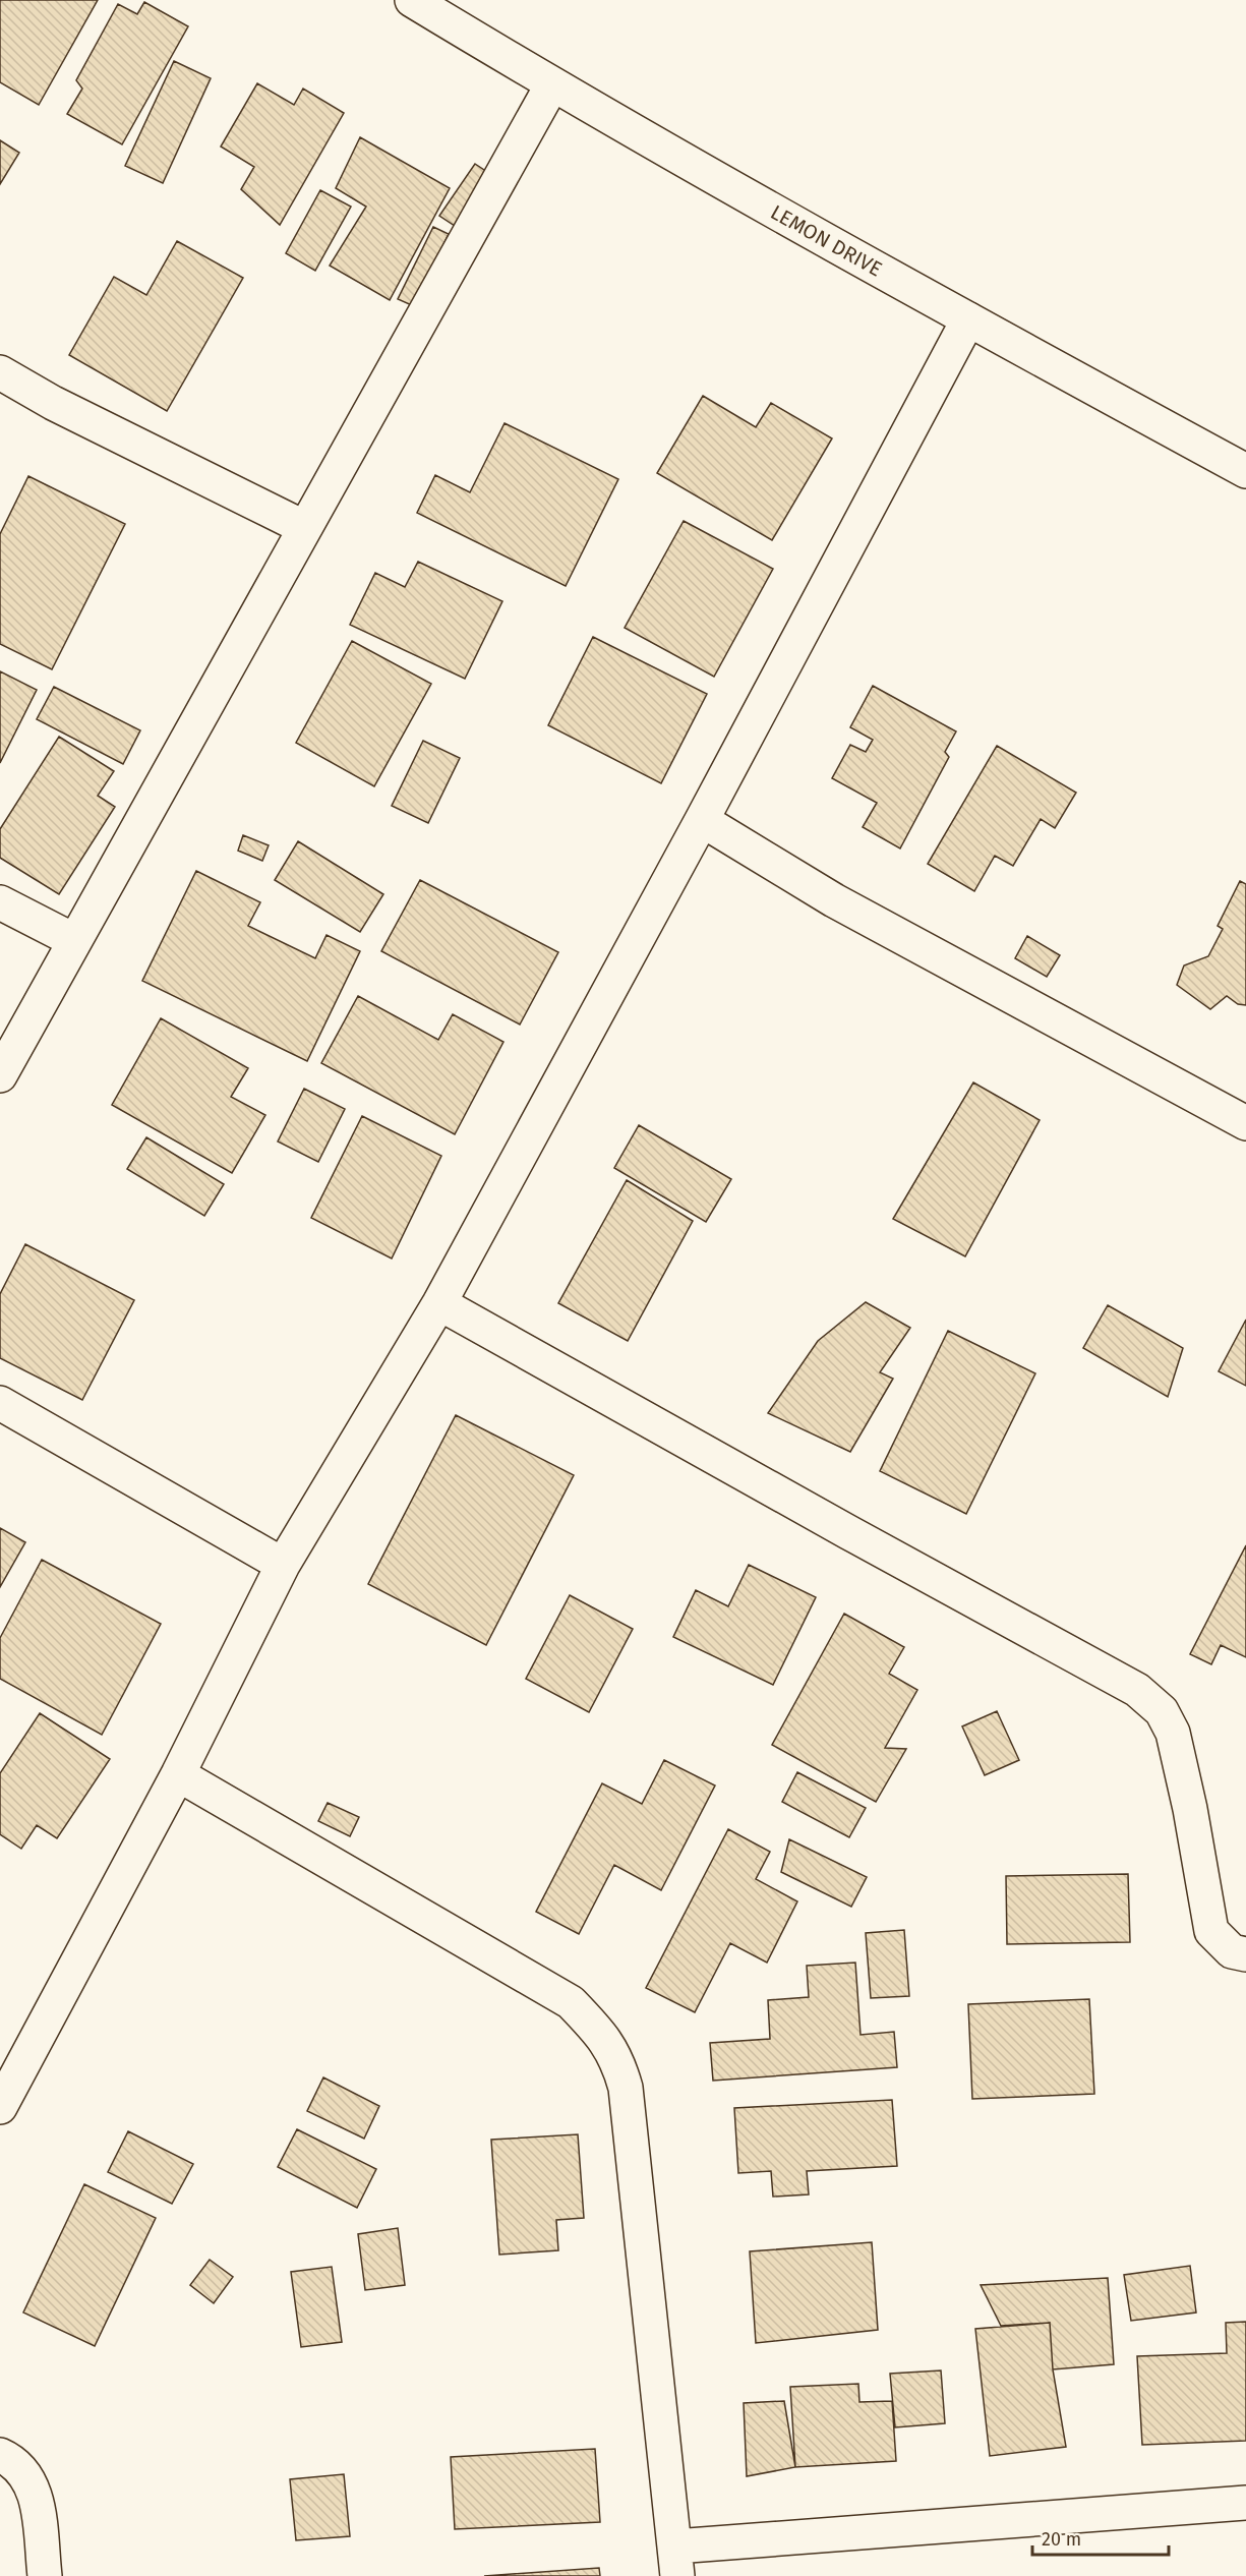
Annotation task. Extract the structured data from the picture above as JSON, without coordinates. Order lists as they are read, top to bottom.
{
  "streets": {
    "street": ["LEMON DRIVE"]
  },
  "scale_bar": "20 m"
}
